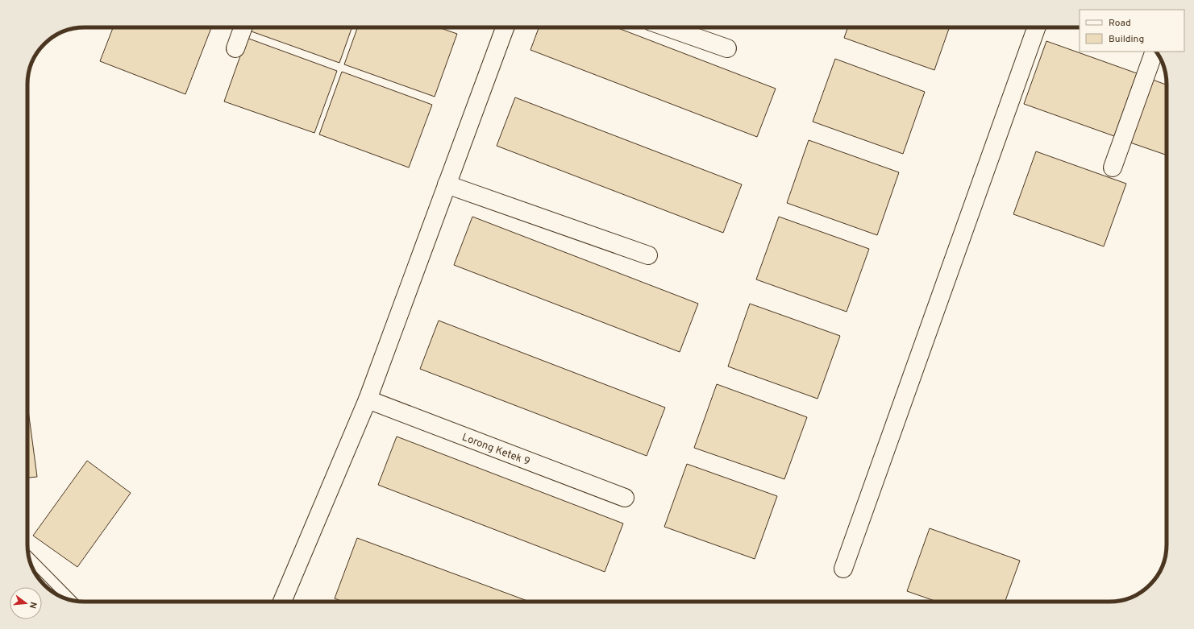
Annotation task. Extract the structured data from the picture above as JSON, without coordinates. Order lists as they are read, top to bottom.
{
  "streets": {
    "street": ["Lorong Ketek 9"]
  },
  "legend": ["Road", "Building"],
  "north": "right"
}
